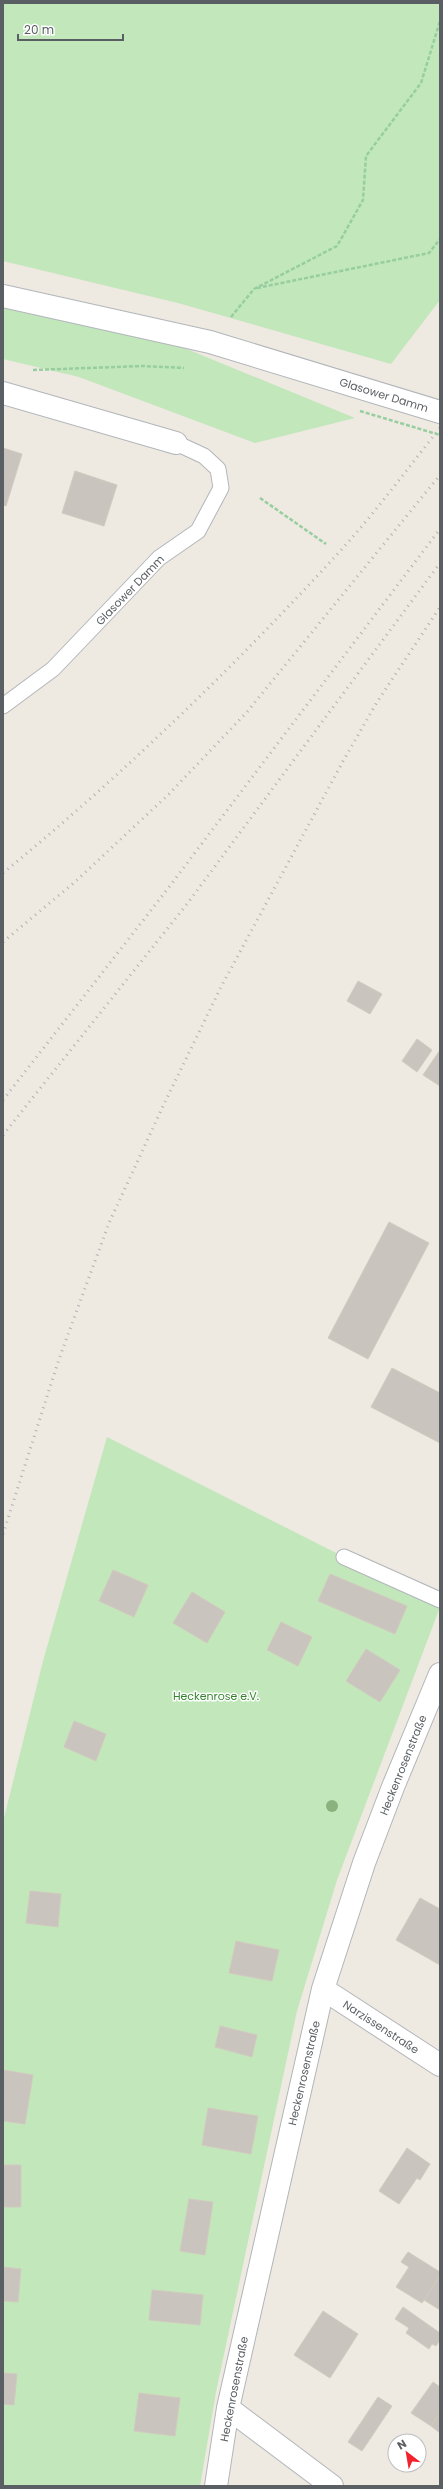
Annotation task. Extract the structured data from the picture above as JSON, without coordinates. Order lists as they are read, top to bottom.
{
  "streets": {
    "street": ["Glasower Damm", "Heckenrosenstraße", "Narzissenstraße"]
  },
  "crossings": [
    ["Heckenrosenstraße", "Narzissenstraße"]
  ],
  "parks": ["Heckenrose e.V."],
  "scale_bar": "20 m",
  "north": "top left"
}
